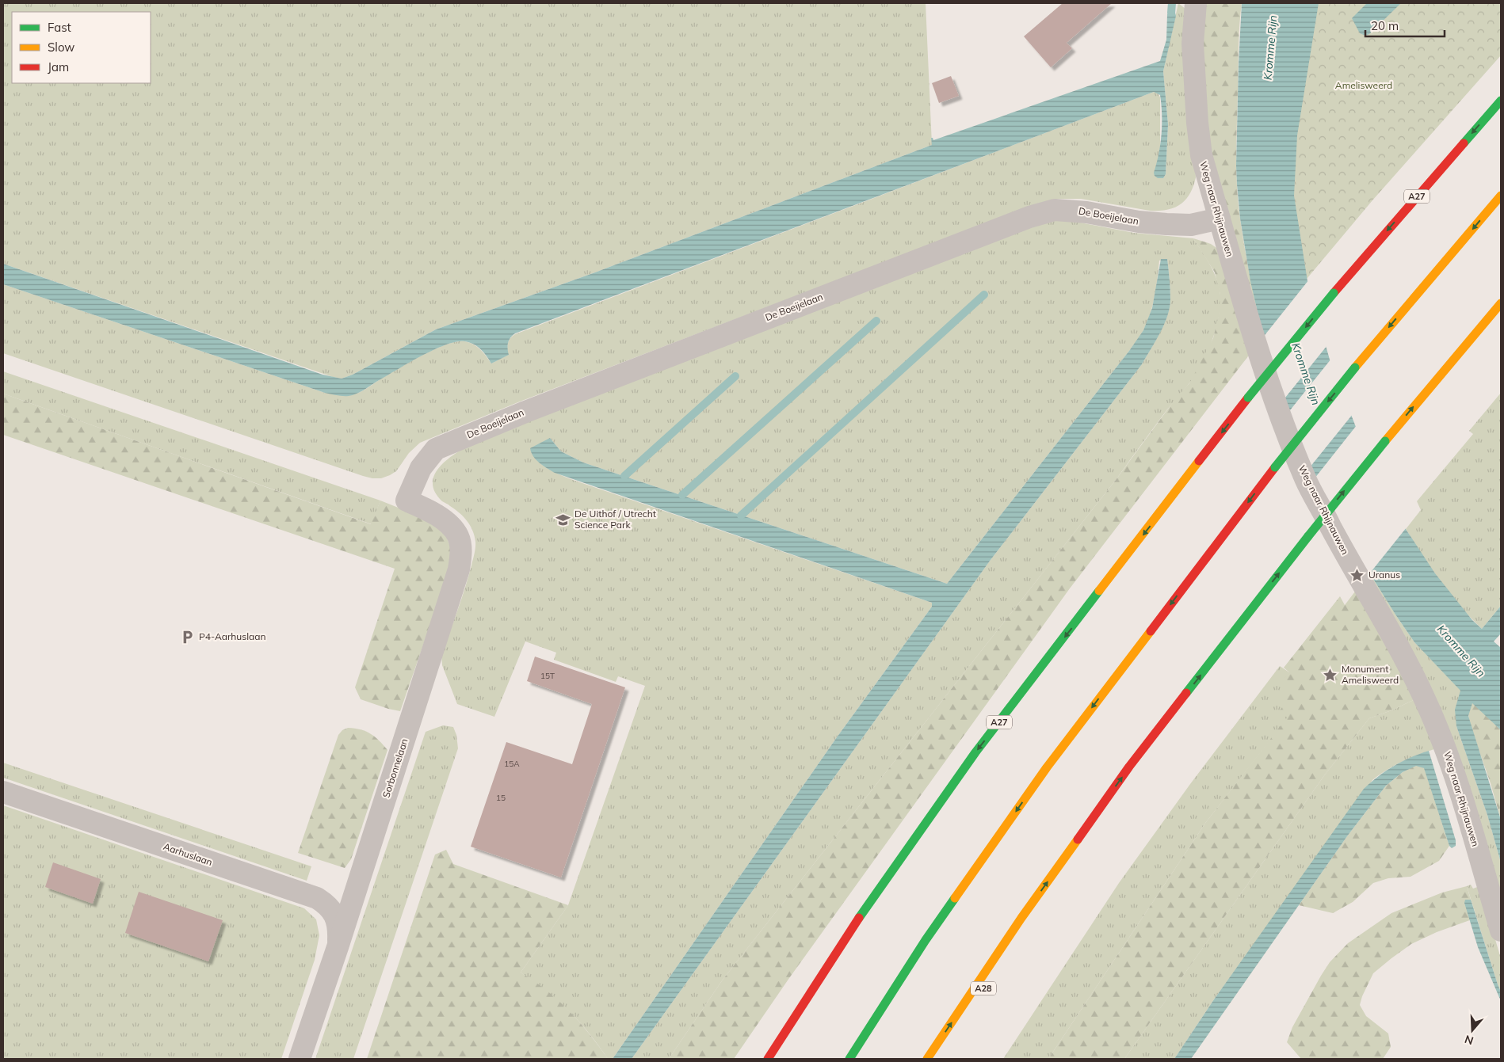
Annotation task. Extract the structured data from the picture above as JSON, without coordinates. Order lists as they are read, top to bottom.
{
  "streets": {
    "highway": ["A27", "A28"],
    "street": [
      "Weg naar Rhijnauwen",
      "De Boeijelaan",
      "Sorbonnelaan",
      "Aarhuslaan"
    ]
  },
  "crossings": [
    ["Weg naar Rhijnauwen", "De Boeijelaan"],
    ["De Boeijelaan", "Sorbonnelaan"],
    ["Sorbonnelaan", "Aarhuslaan"]
  ],
  "water": ["Kromme Rijn"],
  "parks": ["Amelisweerd"],
  "places": {
    "school or university": ["De Uithof / Utrecht Science Park"],
    "place": ["Uranus", "Monument Amelisweerd"],
    "parking": ["P4-Aarhuslaan"]
  },
  "house_numbers": ["15T", "15A", "15"],
  "legend": ["Fast", "Slow", "Jam"],
  "scale_bar": "20 m",
  "north": "bottom"
}
